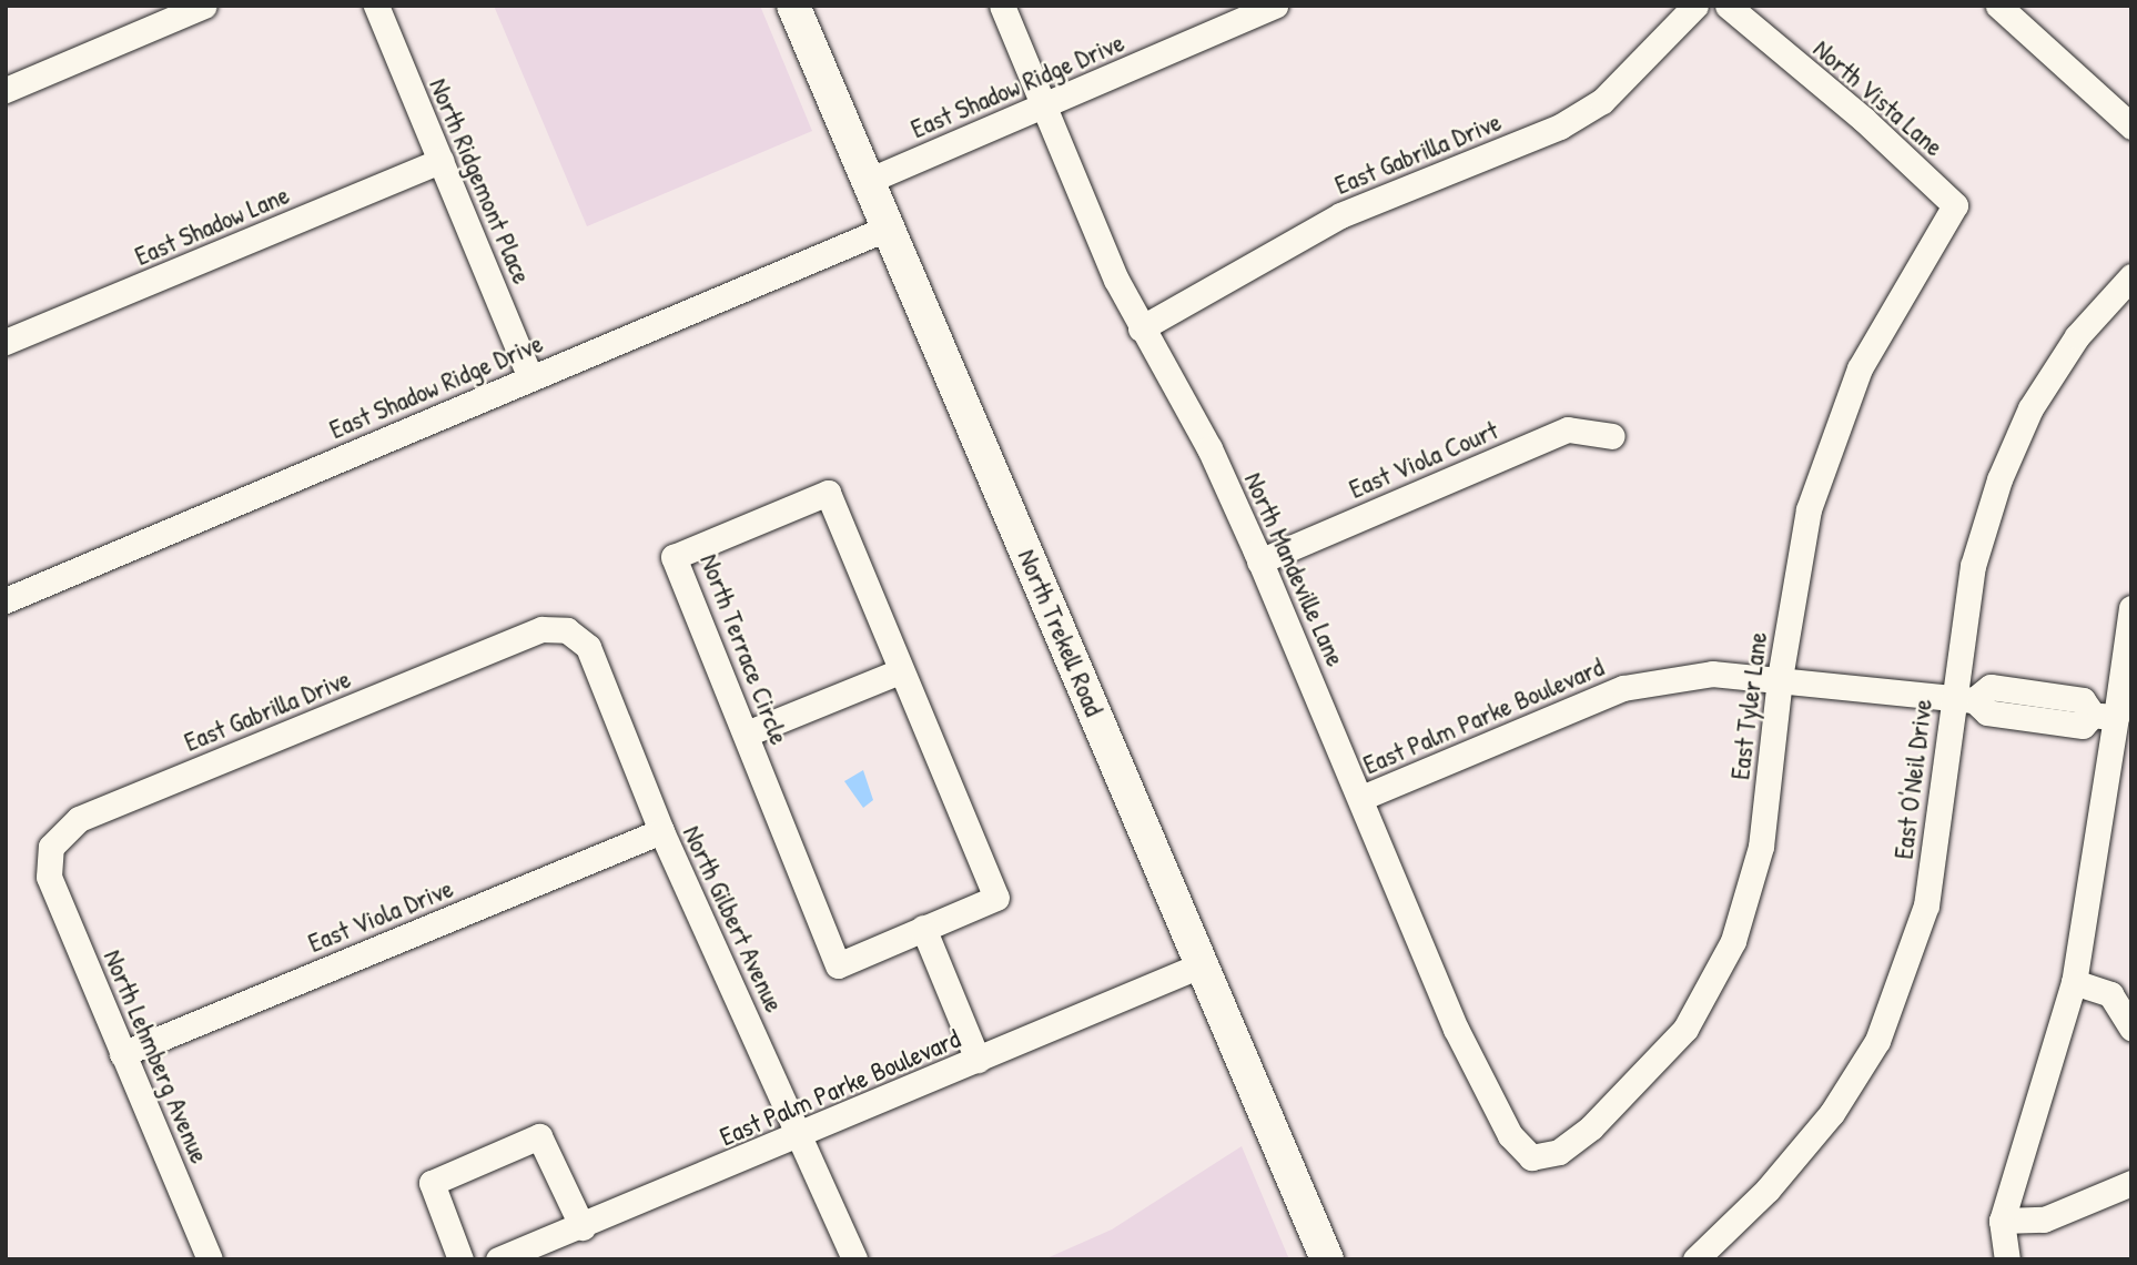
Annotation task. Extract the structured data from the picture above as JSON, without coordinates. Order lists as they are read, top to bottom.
{
  "streets": {
    "main road": ["North Trekell Road"],
    "street": [
      "East Shadow Ridge Drive",
      "North Vista Lane",
      "East Gabrilla Drive",
      "North Ridgemont Place",
      "East Shadow Lane",
      "East Viola Court",
      "North Mandeville Lane",
      "North Terrace Circle",
      "East Tyler Lane",
      "East Palm Parke Boulevard",
      "East O'Neil Drive",
      "East Viola Drive",
      "North Gilbert Avenue",
      "North Lehmberg Avenue"
    ]
  },
  "crossings": [
    ["East Shadow Ridge Drive", "North Ridgemont Place"],
    ["East Shadow Ridge Drive", "North Mandeville Lane"],
    ["East Shadow Ridge Drive", "North Trekell Road"],
    ["North Vista Lane", "East Tyler Lane"],
    ["East Gabrilla Drive", "North Mandeville Lane"],
    ["East Gabrilla Drive", "North Gilbert Avenue"],
    ["East Gabrilla Drive", "North Lehmberg Avenue"],
    ["North Ridgemont Place", "East Shadow Lane"],
    ["East Viola Court", "North Mandeville Lane"],
    ["North Mandeville Lane", "East Tyler Lane"],
    ["North Mandeville Lane", "East Palm Parke Boulevard"],
    ["North Trekell Road", "East Palm Parke Boulevard"],
    ["East Tyler Lane", "East Palm Parke Boulevard"],
    ["East Palm Parke Boulevard", "East O'Neil Drive"],
    ["East Palm Parke Boulevard", "North Gilbert Avenue"],
    ["East Viola Drive", "North Gilbert Avenue"],
    ["East Viola Drive", "North Lehmberg Avenue"]
  ]
}
